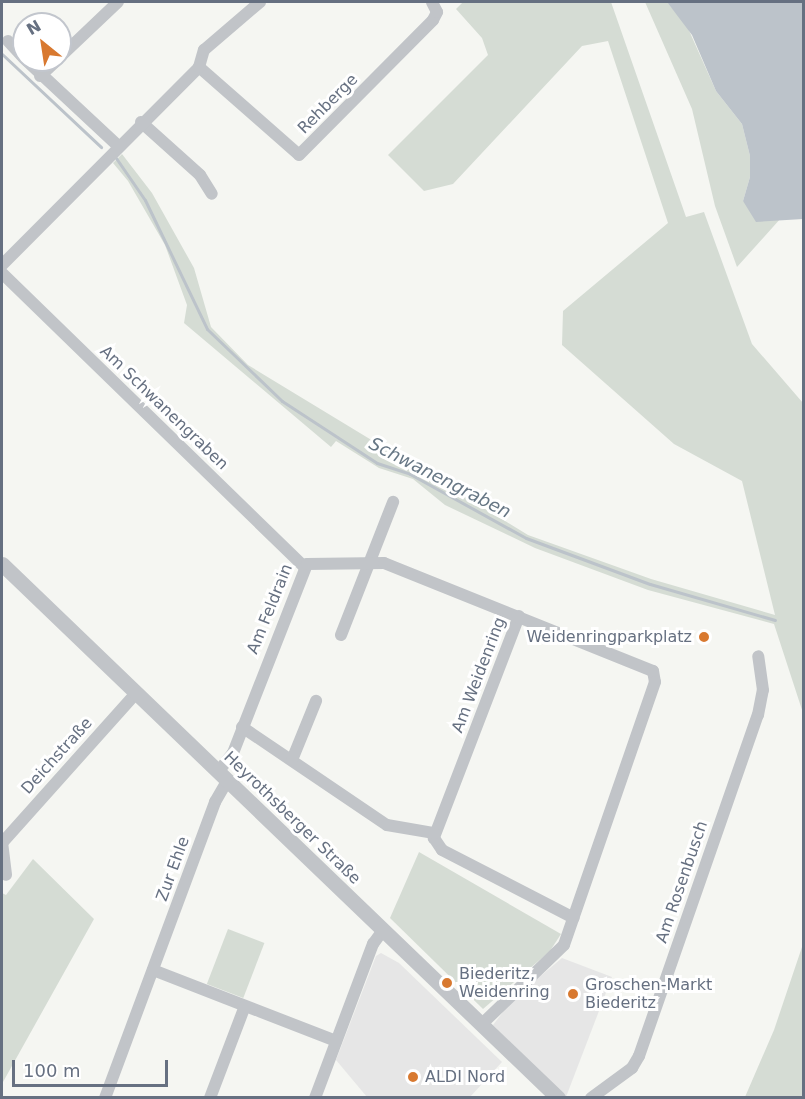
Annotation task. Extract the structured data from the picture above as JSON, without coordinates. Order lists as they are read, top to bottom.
{
  "streets": {
    "street": [
      "Rehberge",
      "Am Schwanengraben",
      "Am Feldrain",
      "Am Weidenring",
      "Deichstraße",
      "Heyrothsberger Straße",
      "Zur Ehle",
      "Am Rosenbusch"
    ]
  },
  "crossings": [
    ["Am Schwanengraben", "Am Feldrain"],
    ["Am Feldrain", "Am Weidenring"],
    ["Am Feldrain", "Heyrothsberger Straße"],
    ["Am Feldrain", "Zur Ehle"],
    ["Am Weidenring", "Heyrothsberger Straße"],
    ["Deichstraße", "Heyrothsberger Straße"],
    ["Heyrothsberger Straße", "Zur Ehle"]
  ],
  "water": ["Schwanengraben"],
  "places": [
    "Weidenringparkplatz",
    "Biederitz, Weidenring",
    "Groschen-Markt Biederitz",
    "ALDI Nord"
  ],
  "scale_bar": "100 m",
  "north": "top left"
}
